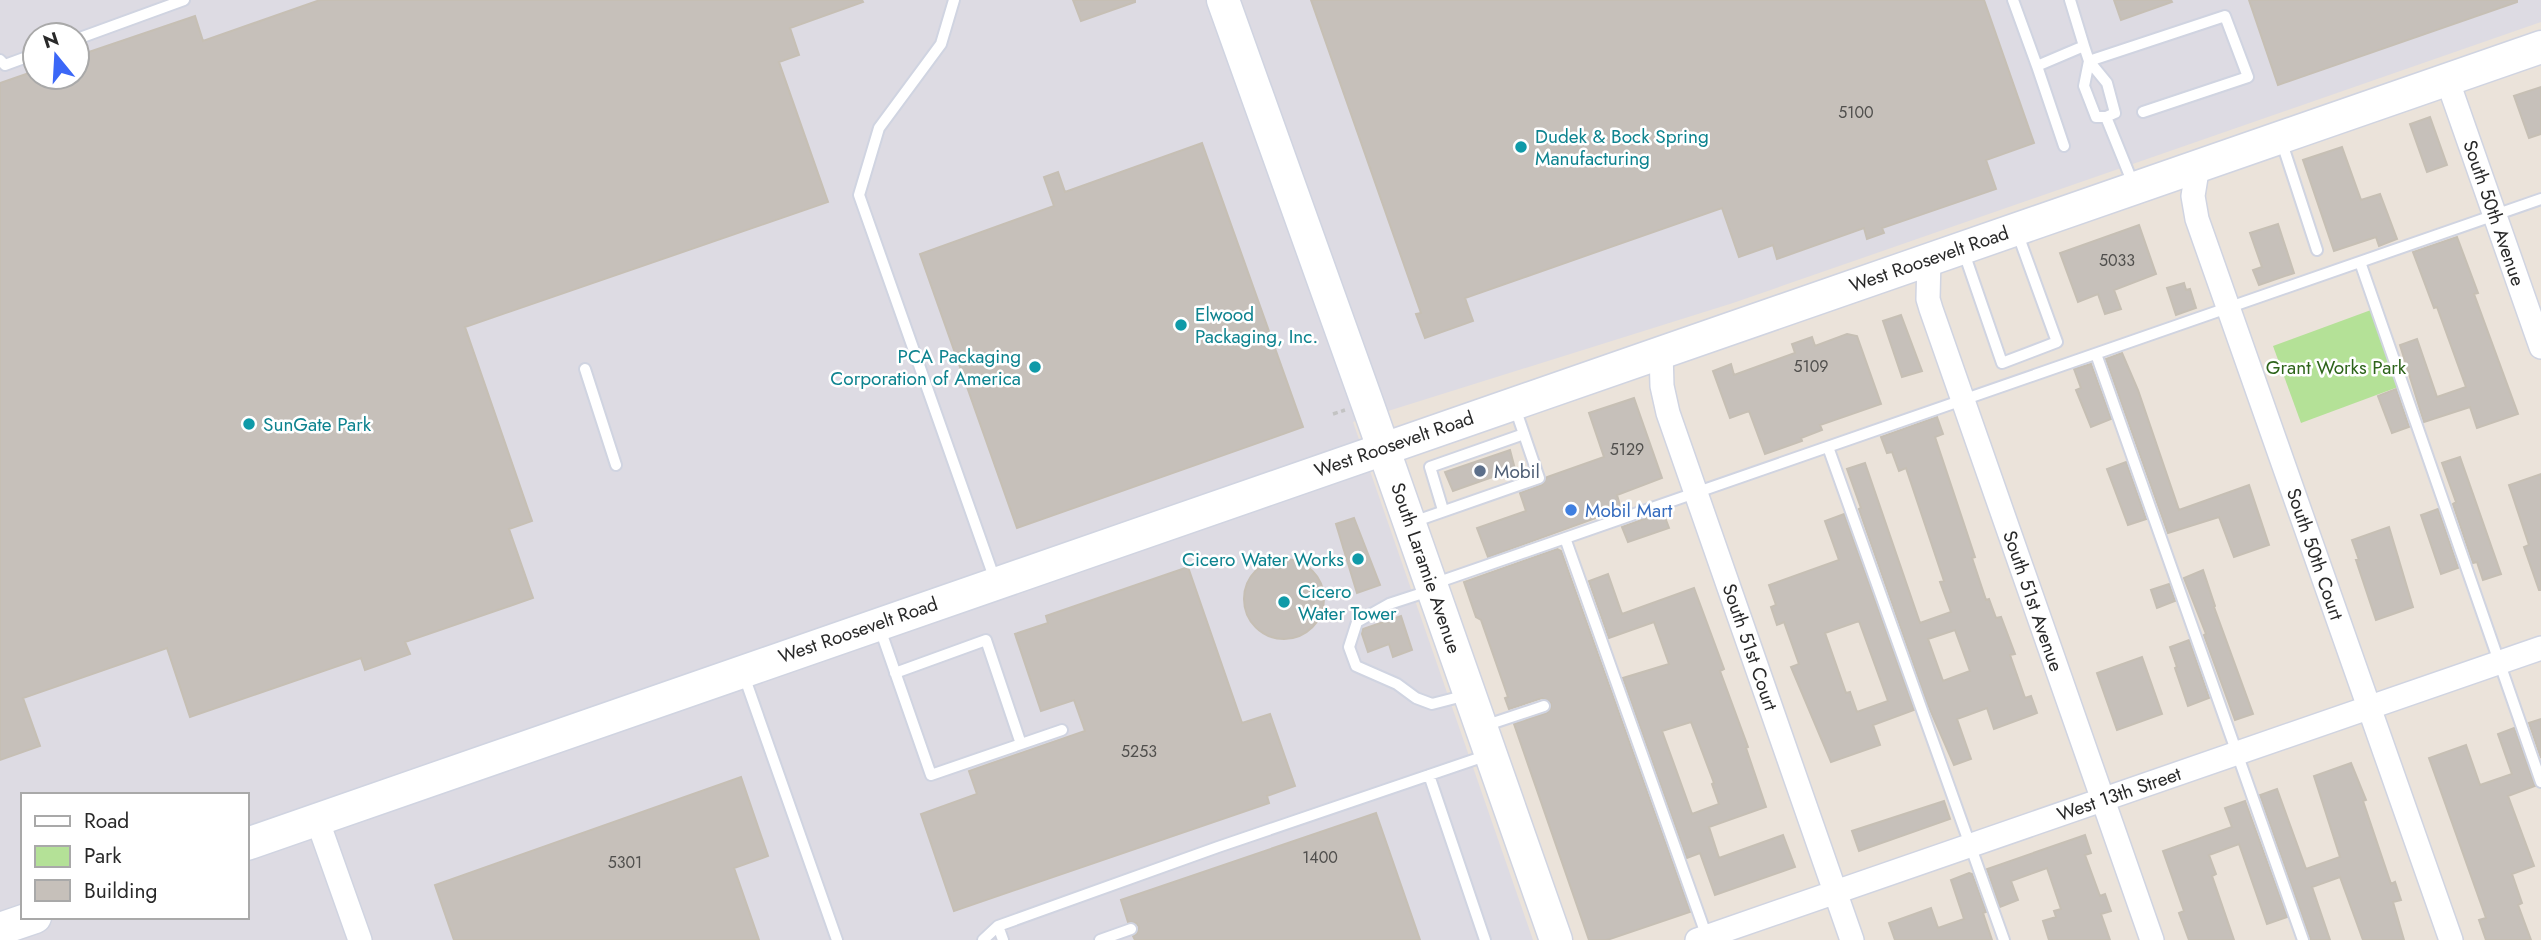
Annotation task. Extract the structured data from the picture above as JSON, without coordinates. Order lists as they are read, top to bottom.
{
  "streets": {
    "main road": ["West Roosevelt Road", "South Laramie Avenue"],
    "street": [
      "South 50th Avenue",
      "South 50th Court",
      "South 51st Avenue",
      "South 51st Court",
      "West 13th Street"
    ]
  },
  "crossings": [
    ["South 50th Avenue", "West Roosevelt Road"],
    ["West Roosevelt Road", "South 50th Court"],
    ["West Roosevelt Road", "South Laramie Avenue"],
    ["West Roosevelt Road", "South 51st Avenue"],
    ["West Roosevelt Road", "South 51st Court"],
    ["South 50th Court", "West 13th Street"],
    ["South 51st Avenue", "West 13th Street"],
    ["South 51st Court", "West 13th Street"]
  ],
  "parks": ["Grant Works Park"],
  "places": [
    "Dudek & Bock Spring Manufacturing",
    "Elwood Packaging, Inc.",
    "PCA Packaging Corporation of America",
    "SunGate Park",
    "Mobil",
    "Mobil Mart",
    "Cicero Water Works",
    "Cicero Water Tower"
  ],
  "house_numbers": [
    "5100",
    "5033",
    "5109",
    "5129",
    "5253",
    "1400",
    "5301"
  ],
  "legend": ["Road", "Park", "Building"],
  "north": "top"
}
